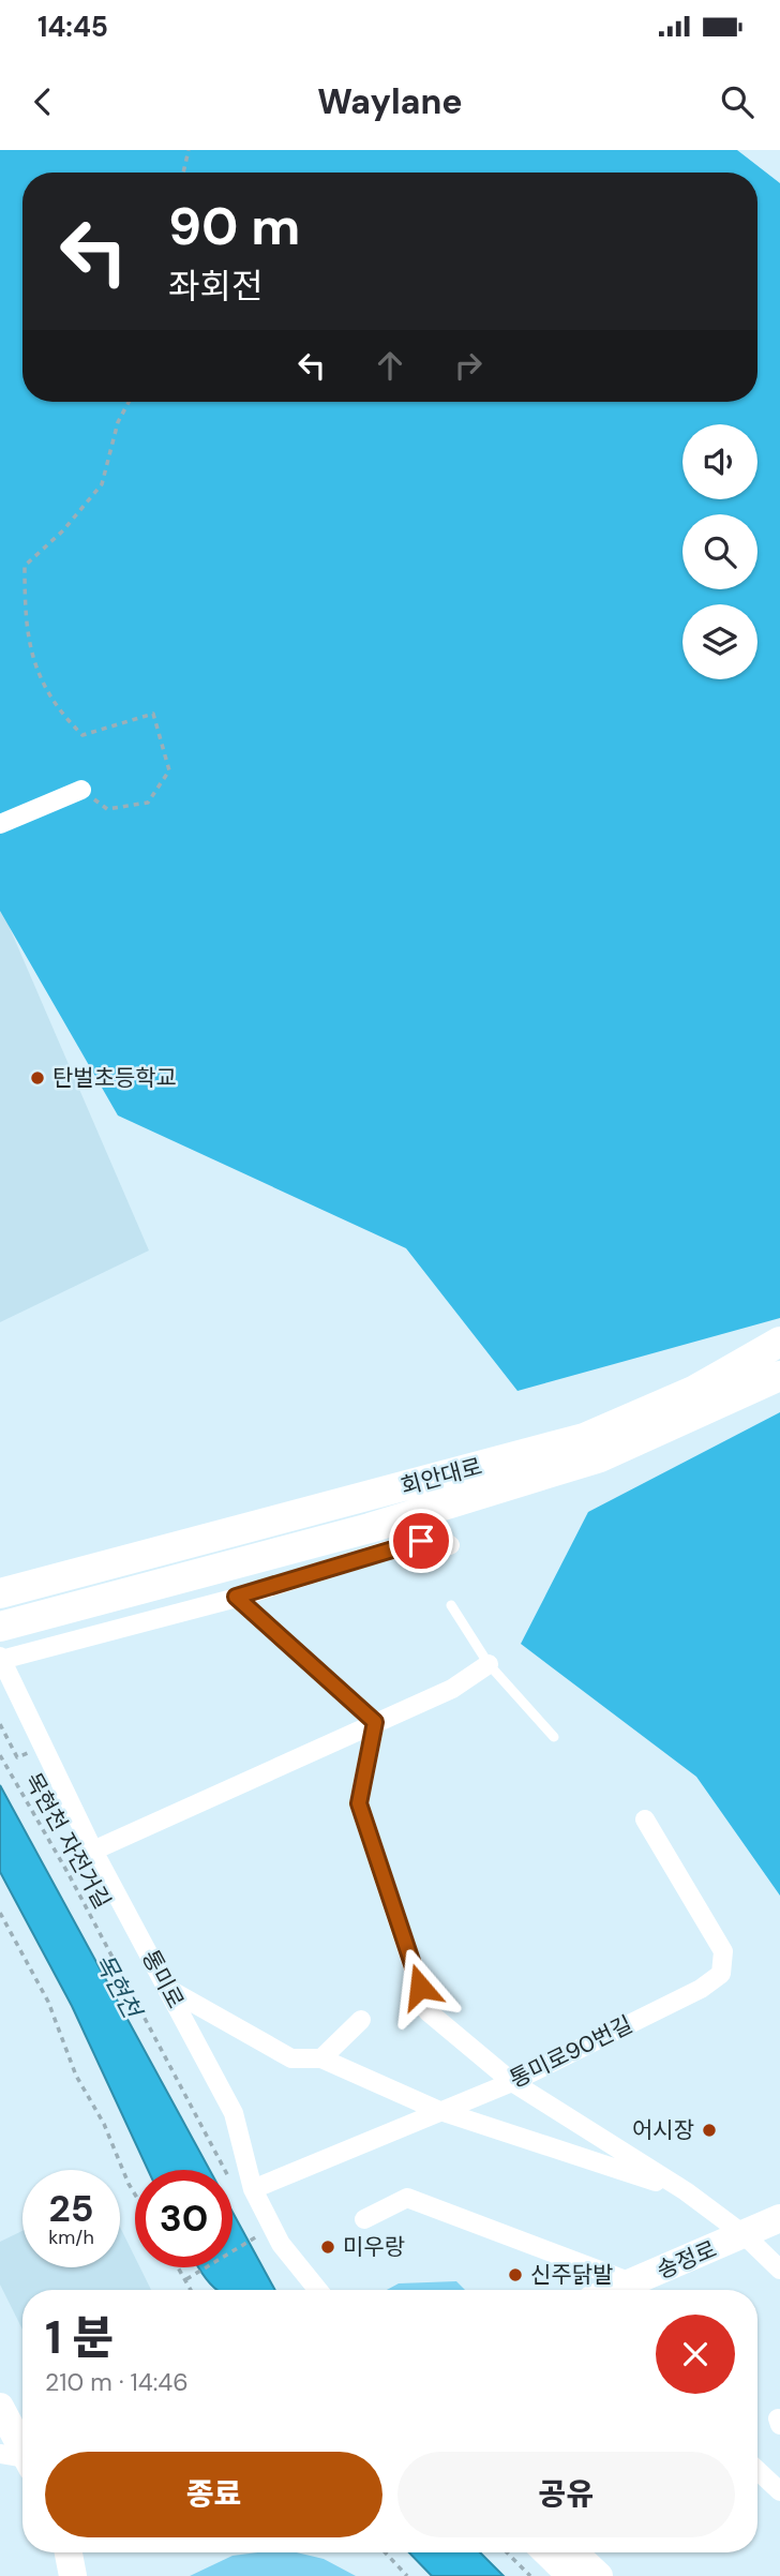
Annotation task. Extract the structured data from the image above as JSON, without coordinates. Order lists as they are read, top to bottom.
{
  "streets": {
    "main road": ["회안대로"],
    "street": ["통미로", "통미로90번길", "송정로"],
    "path": ["목현천 자전거길"]
  },
  "crossings": [
    ["목현천 자전거길", "통미로"],
    ["목현천 자전거길", "통미로90번길"],
    ["통미로", "통미로90번길"]
  ],
  "water": ["목현천"],
  "places": [
    "탄벌초등학교",
    "어시장",
    "미우랑",
    "신주닭발"
  ],
  "page": {
    "status": "14:45",
    "header": "Waylane",
    "turn": ["90 m", "좌회전"],
    "speed": "25 km/h",
    "limit": "30",
    "heading": ["1 분", "210 m · 14:46"],
    "buttons": ["종료", "공유"]
  }
}
